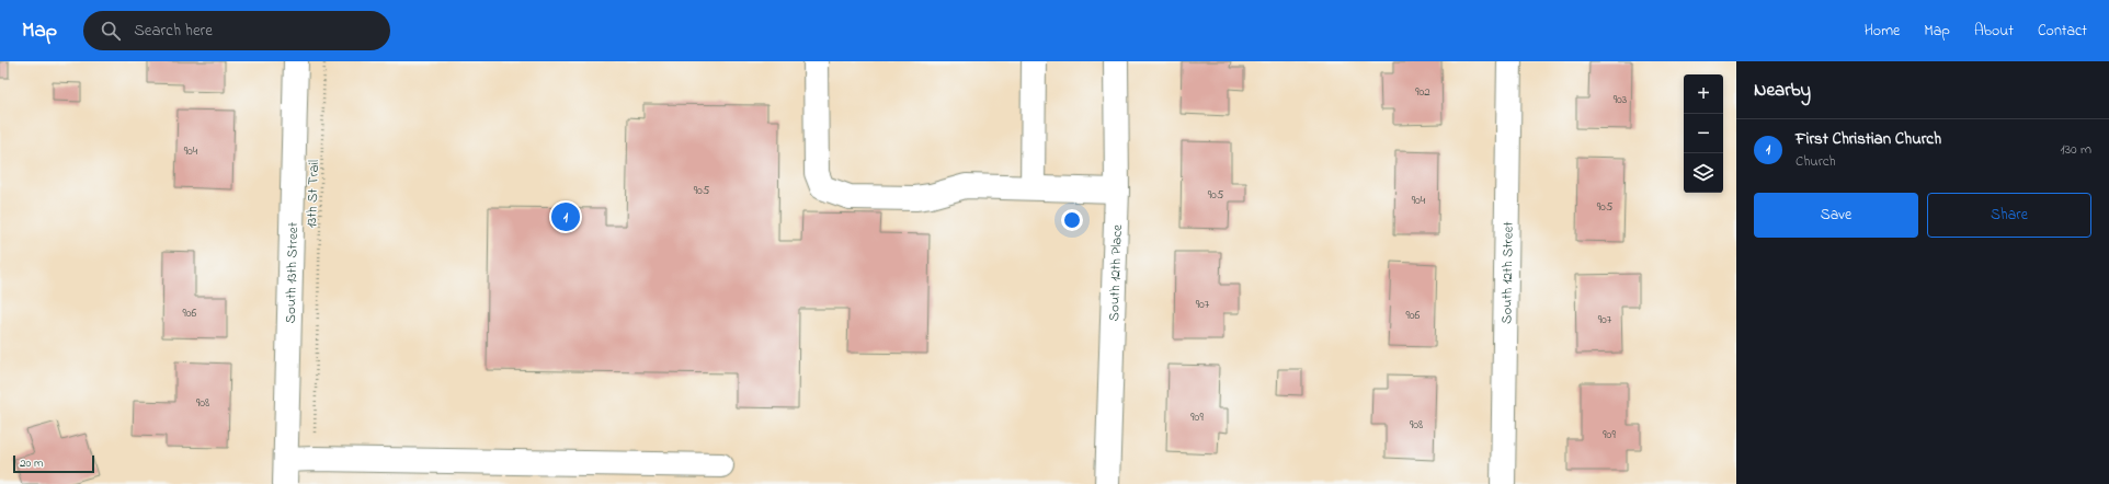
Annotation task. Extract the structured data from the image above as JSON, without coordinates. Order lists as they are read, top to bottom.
{
  "streets": {
    "street": ["South 13th Street", "South 12th Place", "South 12th Street"],
    "path": ["13th St Trail"]
  },
  "house_numbers": [
    "902",
    "903",
    "904",
    "905",
    "905",
    "904",
    "905",
    "907",
    "906",
    "906",
    "907",
    "908",
    "909",
    "908",
    "909"
  ],
  "scale_bar": "20 m",
  "page": {
    "header": "Map",
    "search": "Search here",
    "nav": [
      "Home",
      "Map",
      "About",
      "Contact"
    ],
    "heading": "Nearby",
    "map_buttons": ["+", "−"],
    "list": [
      {
        "mark": "1",
        "name": "First Christian Church",
        "note": "Church",
        "value": "130 m"
      }
    ],
    "buttons": ["Save", "Share"],
    "pins": "1",
    "scale": "20 m"
  }
}
